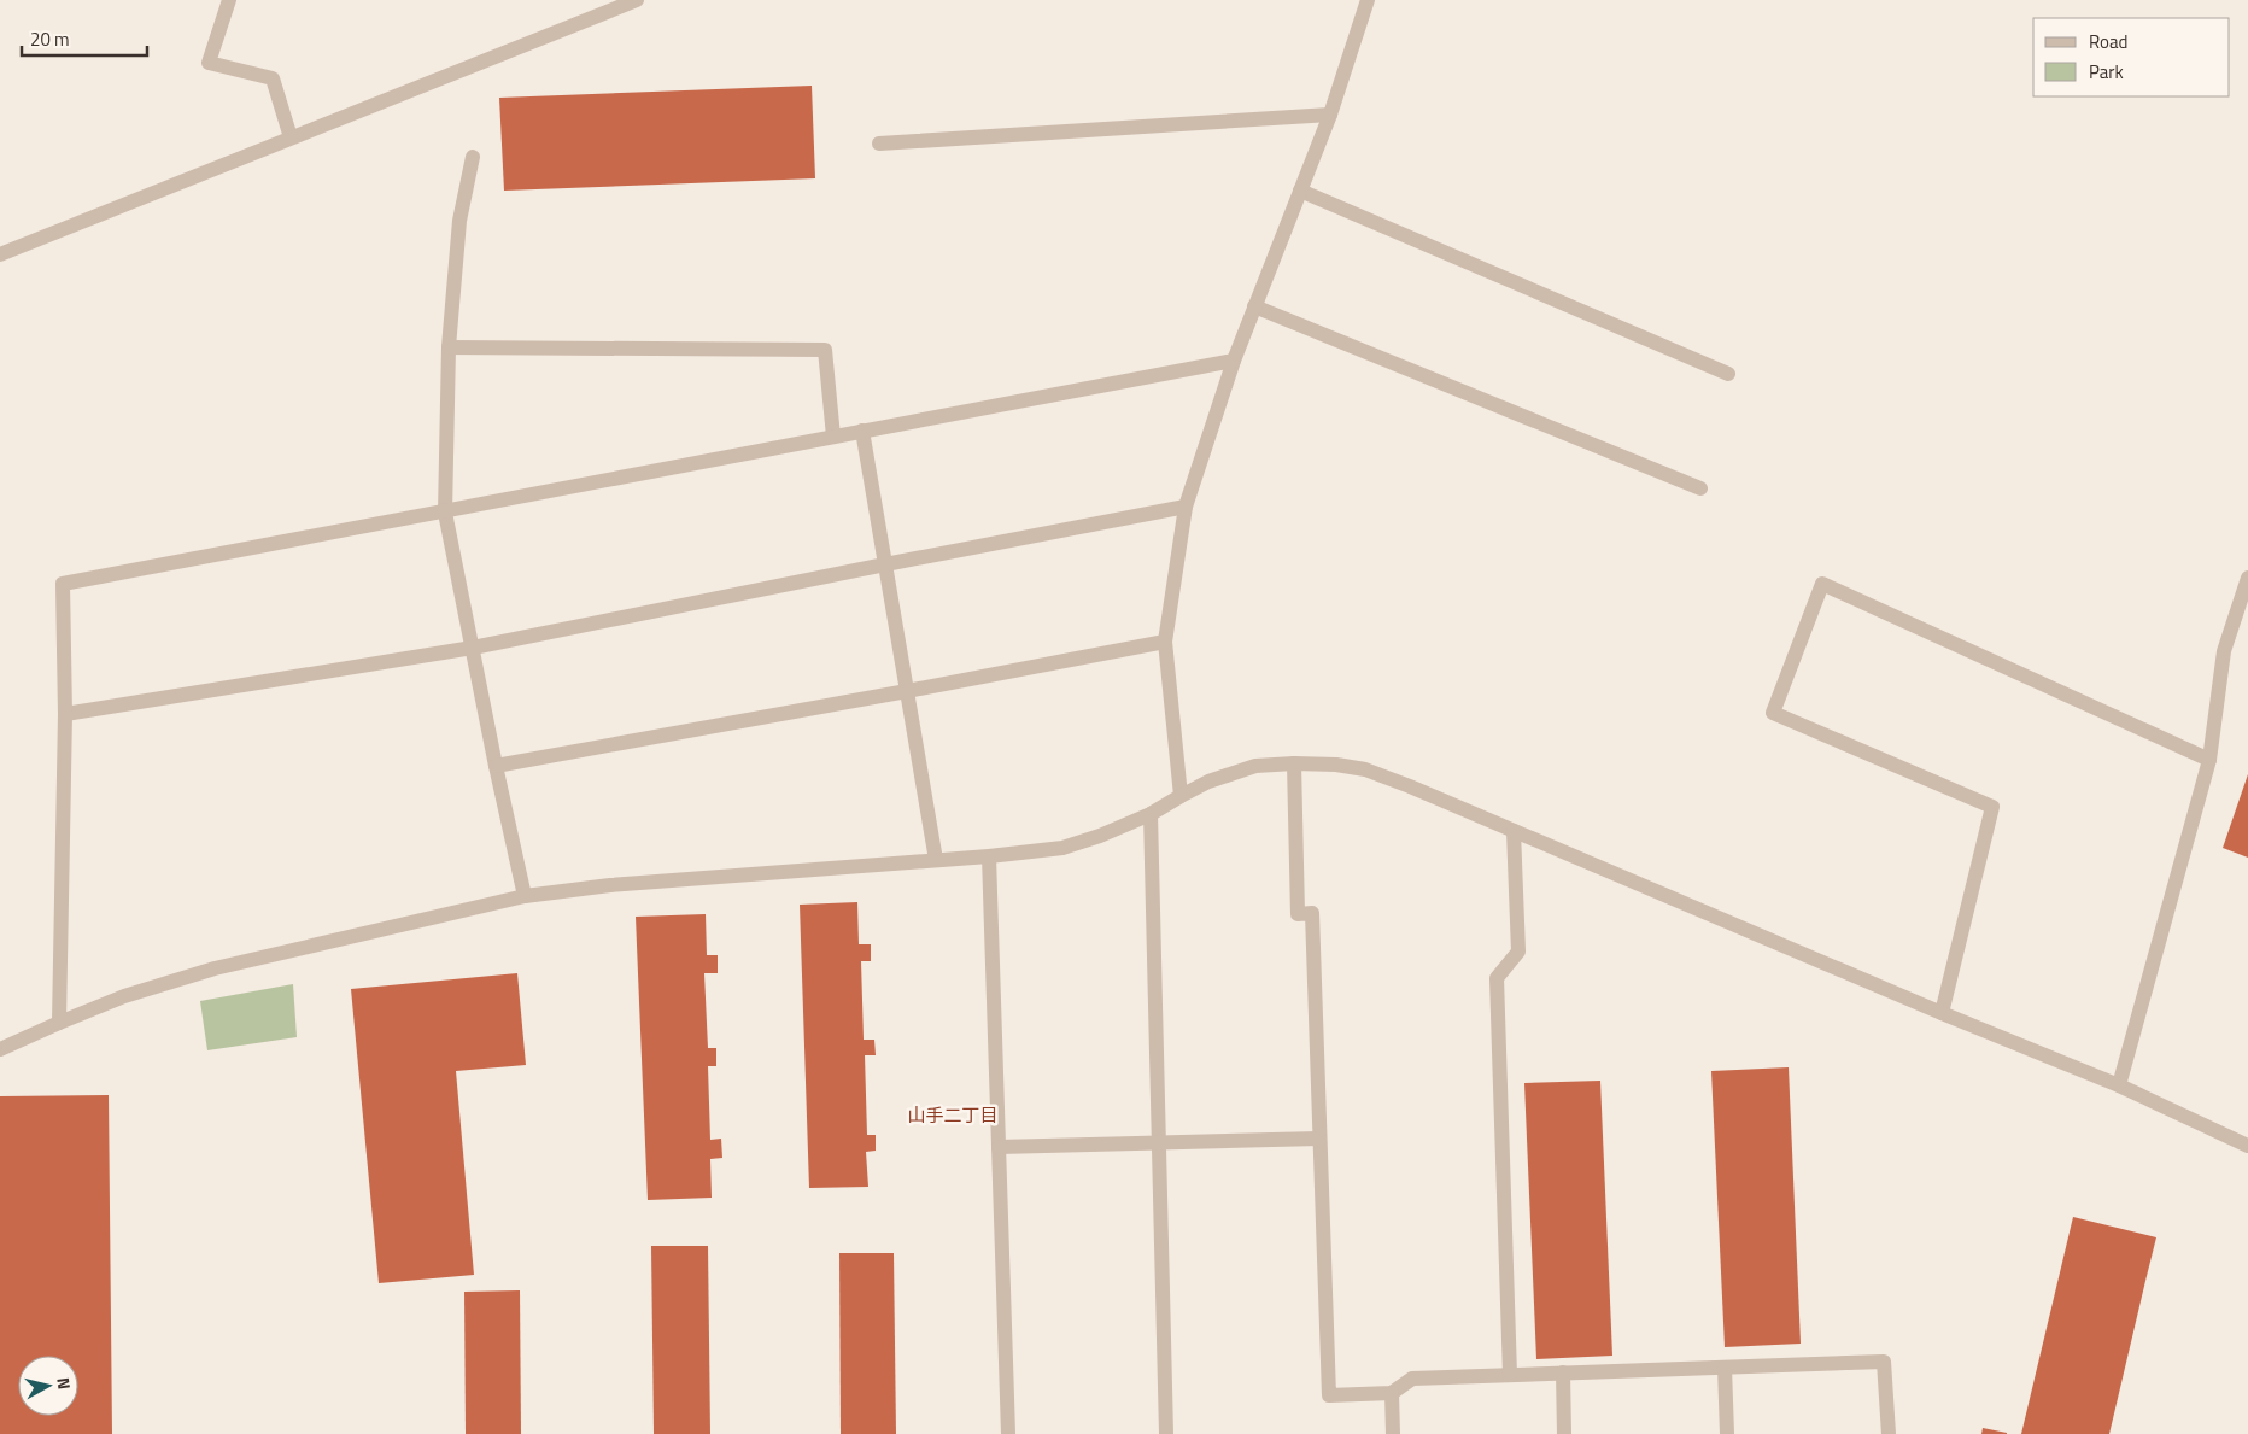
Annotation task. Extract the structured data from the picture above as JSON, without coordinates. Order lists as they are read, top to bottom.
{
  "districts": ["山手二丁目"],
  "legend": ["Road", "Park"],
  "scale_bar": "20 m",
  "north": "right"
}
